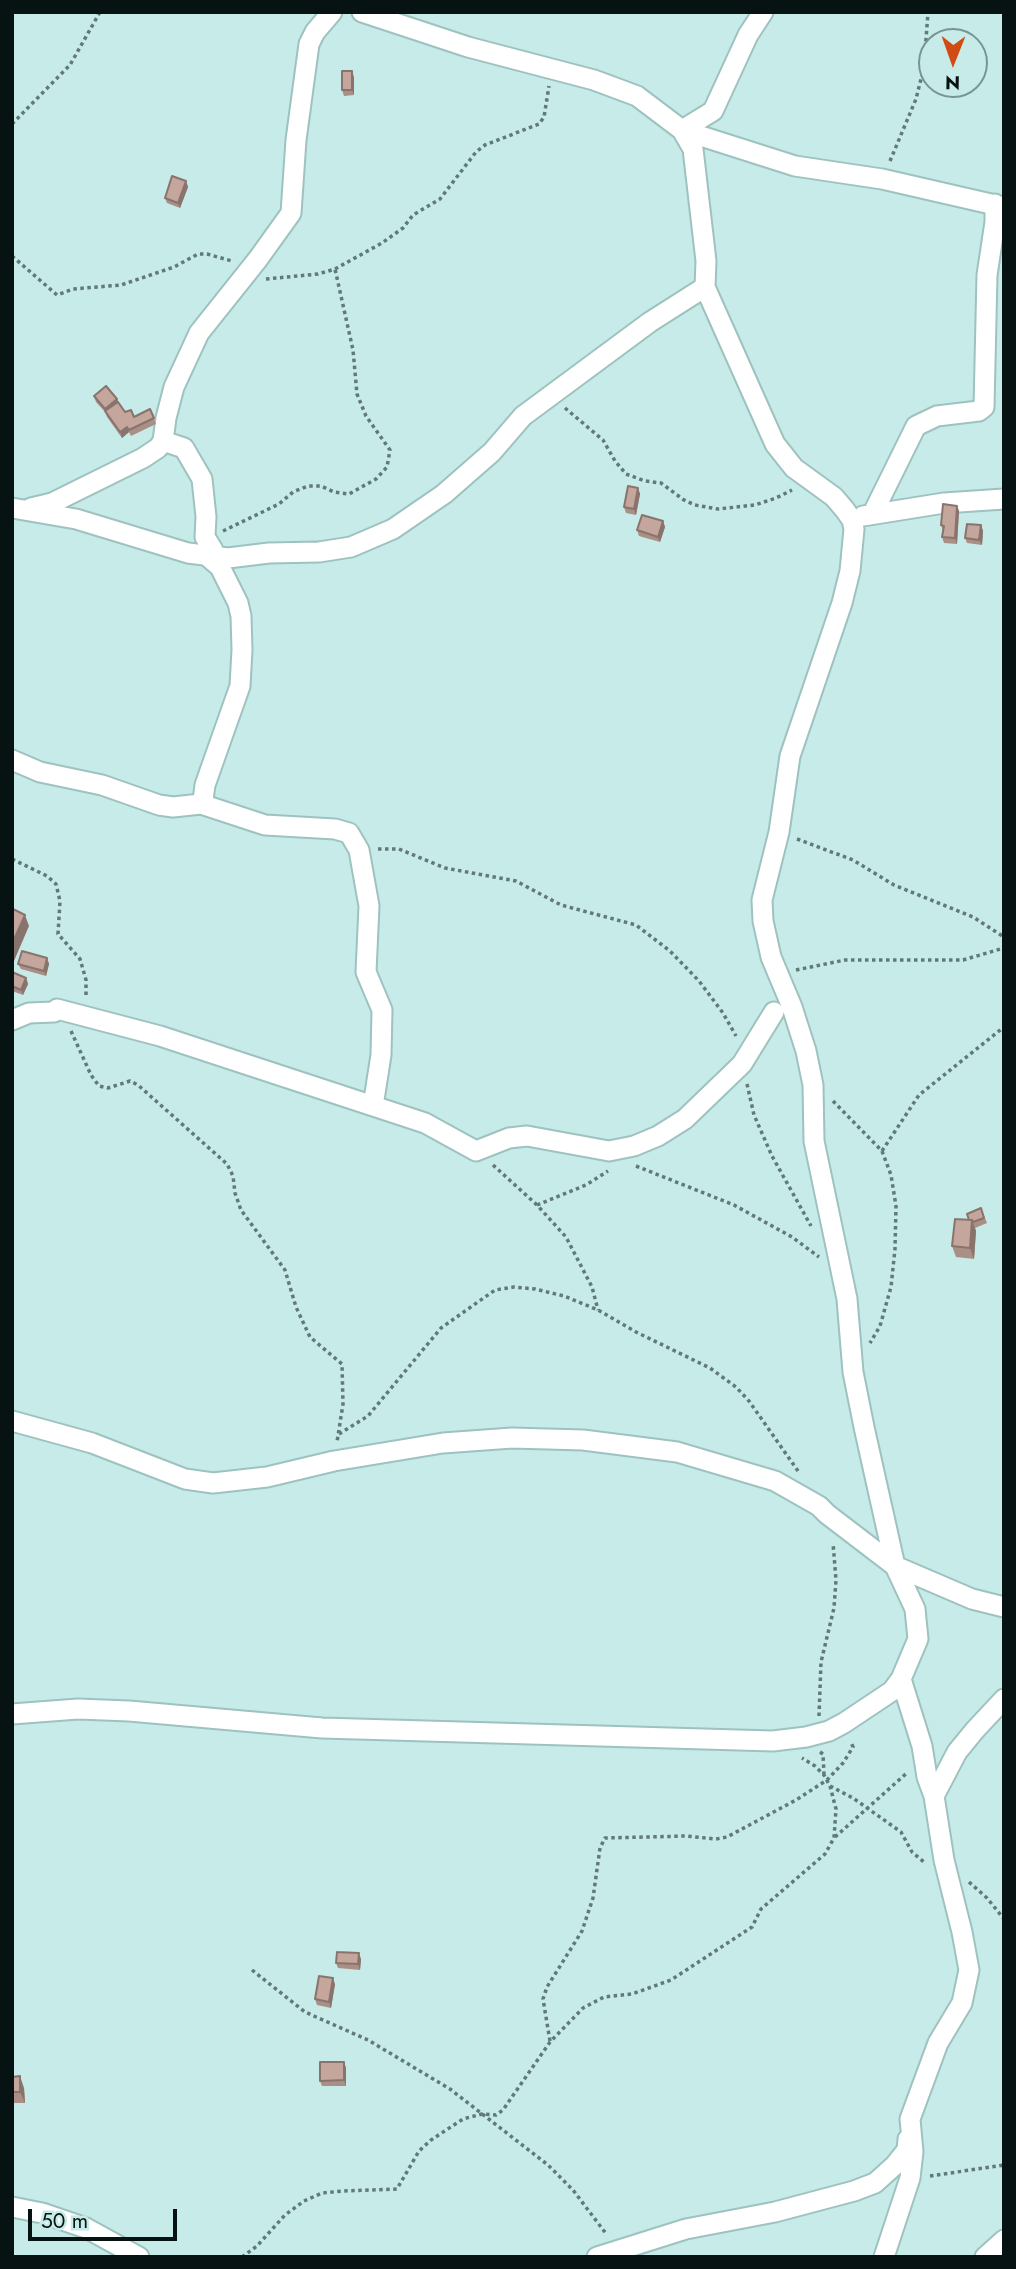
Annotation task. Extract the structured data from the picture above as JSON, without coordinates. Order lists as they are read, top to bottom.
{
  "scale_bar": "50 m",
  "north": "bottom"
}
